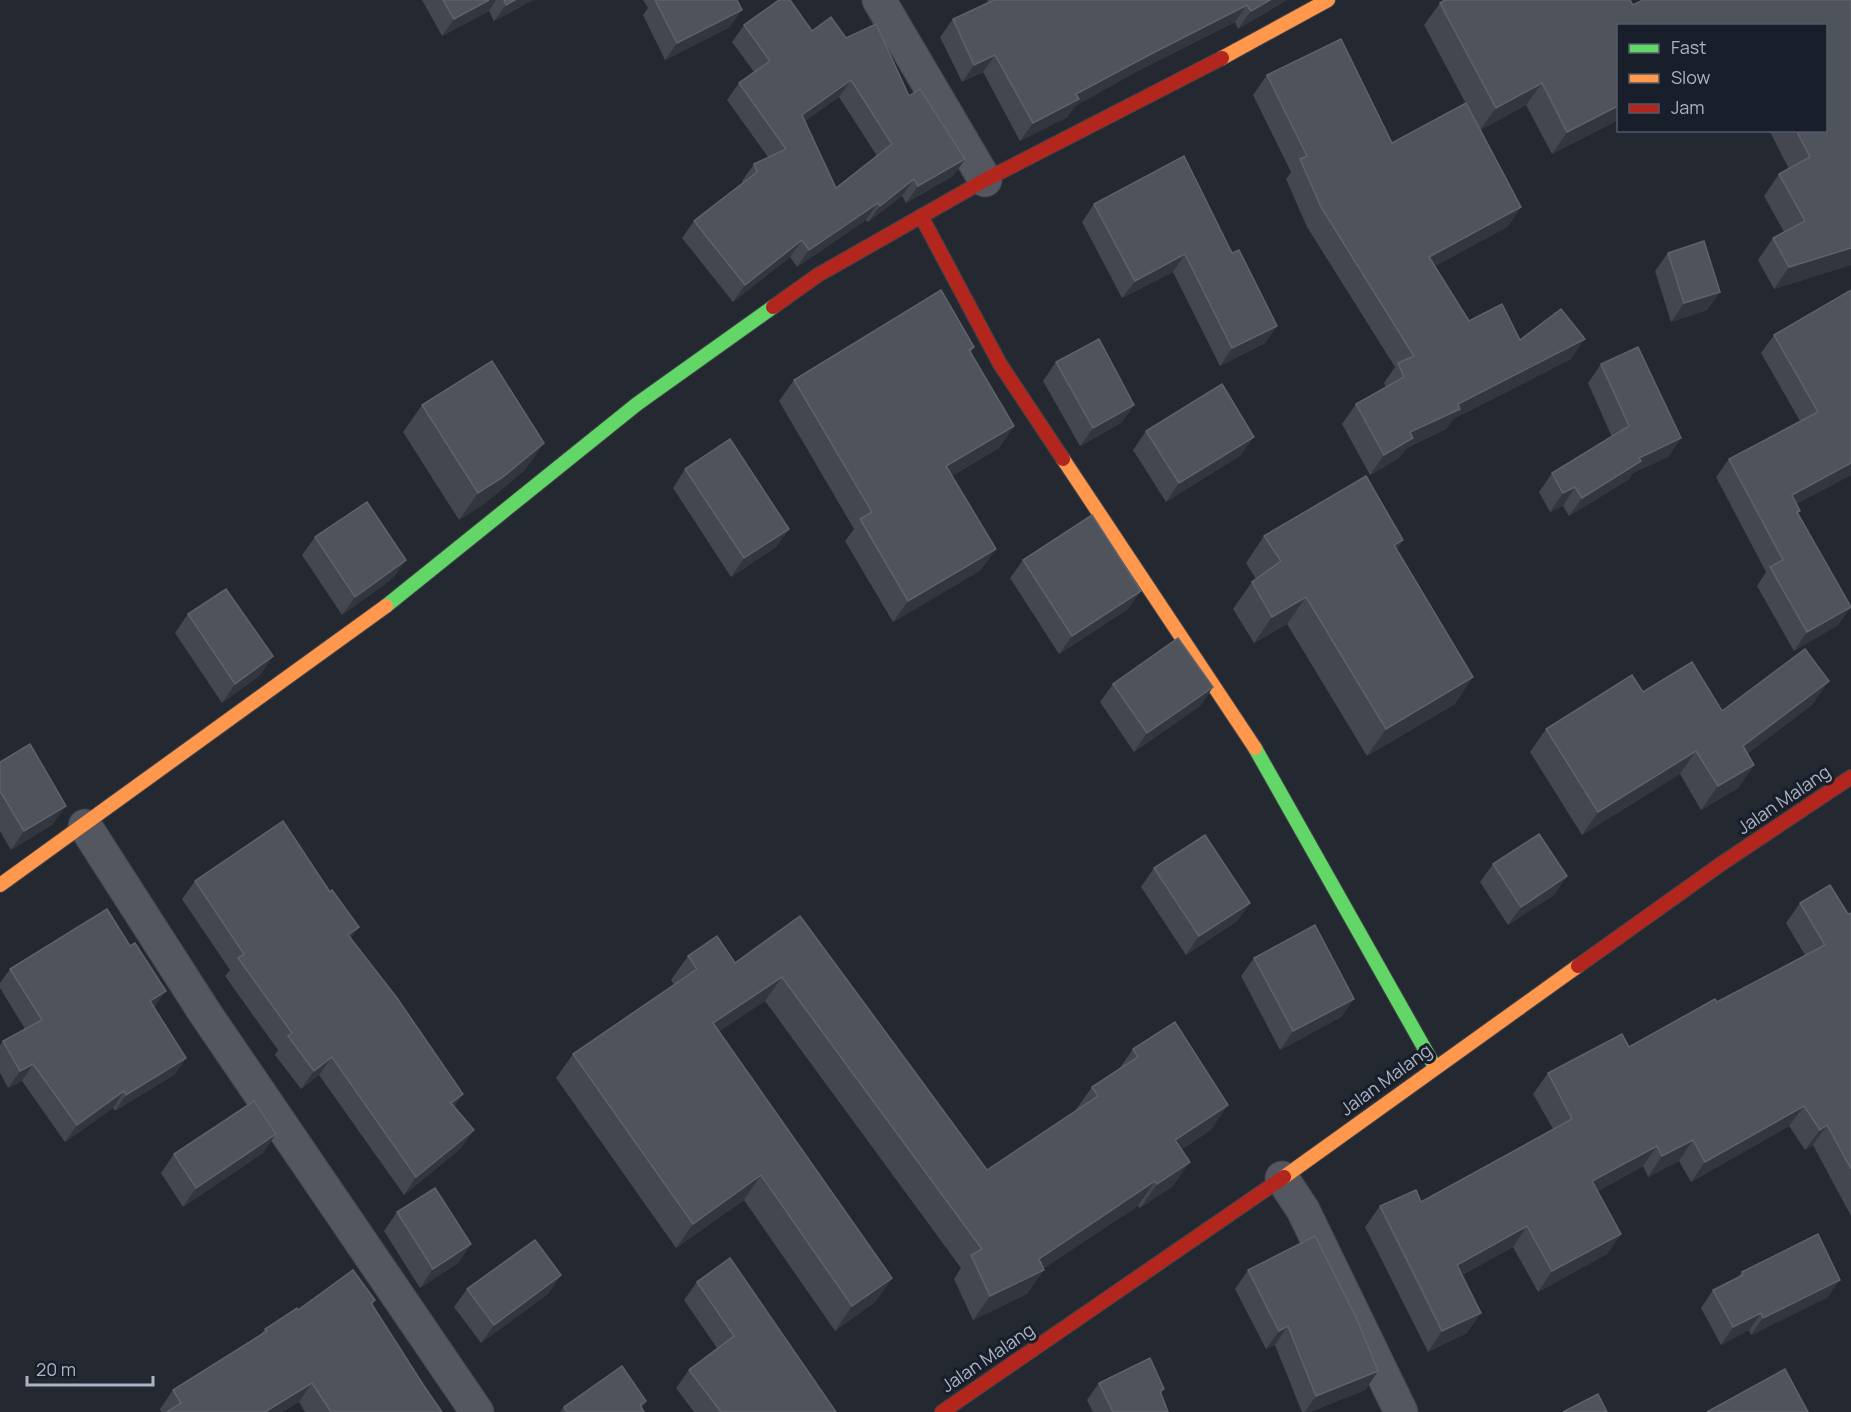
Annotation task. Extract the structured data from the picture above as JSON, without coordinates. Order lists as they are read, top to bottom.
{
  "streets": {
    "street": ["Jalan Malang"]
  },
  "legend": ["Fast", "Slow", "Jam"],
  "scale_bar": "20 m"
}
